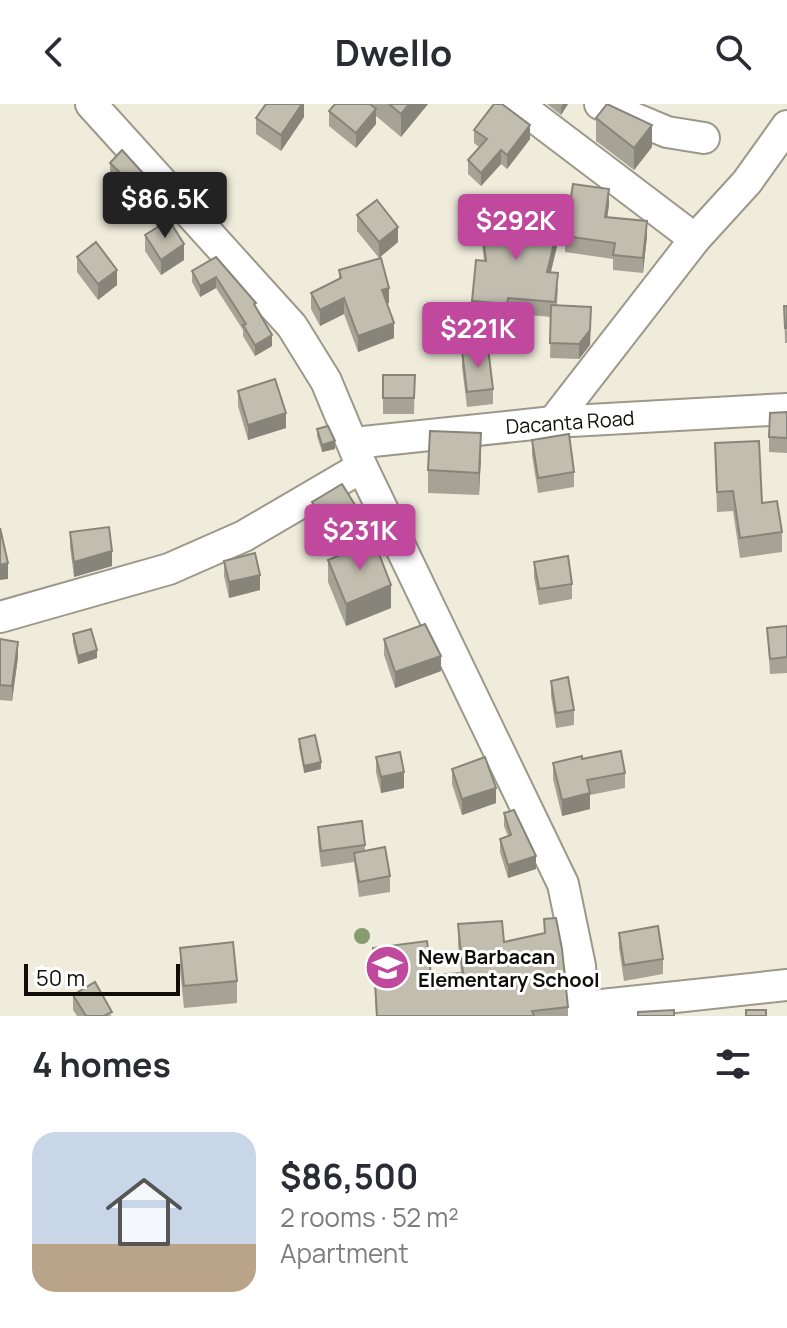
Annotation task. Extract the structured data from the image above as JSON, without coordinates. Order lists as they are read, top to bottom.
{
  "streets": {
    "street": ["Dacanta Road"]
  },
  "places": {
    "school or university": ["New Barbacan Elementary School"]
  },
  "scale_bar": "50 m",
  "page": {
    "header": "Dwello",
    "price": [
      "$86.5K",
      "$292K",
      "$221K",
      "$231K"
    ],
    "scale": "50 m",
    "heading": "4 homes",
    "list": [
      {
        "name": "$86,500",
        "note": "2 rooms · 52 m² · Apartment"
      }
    ]
  }
}
